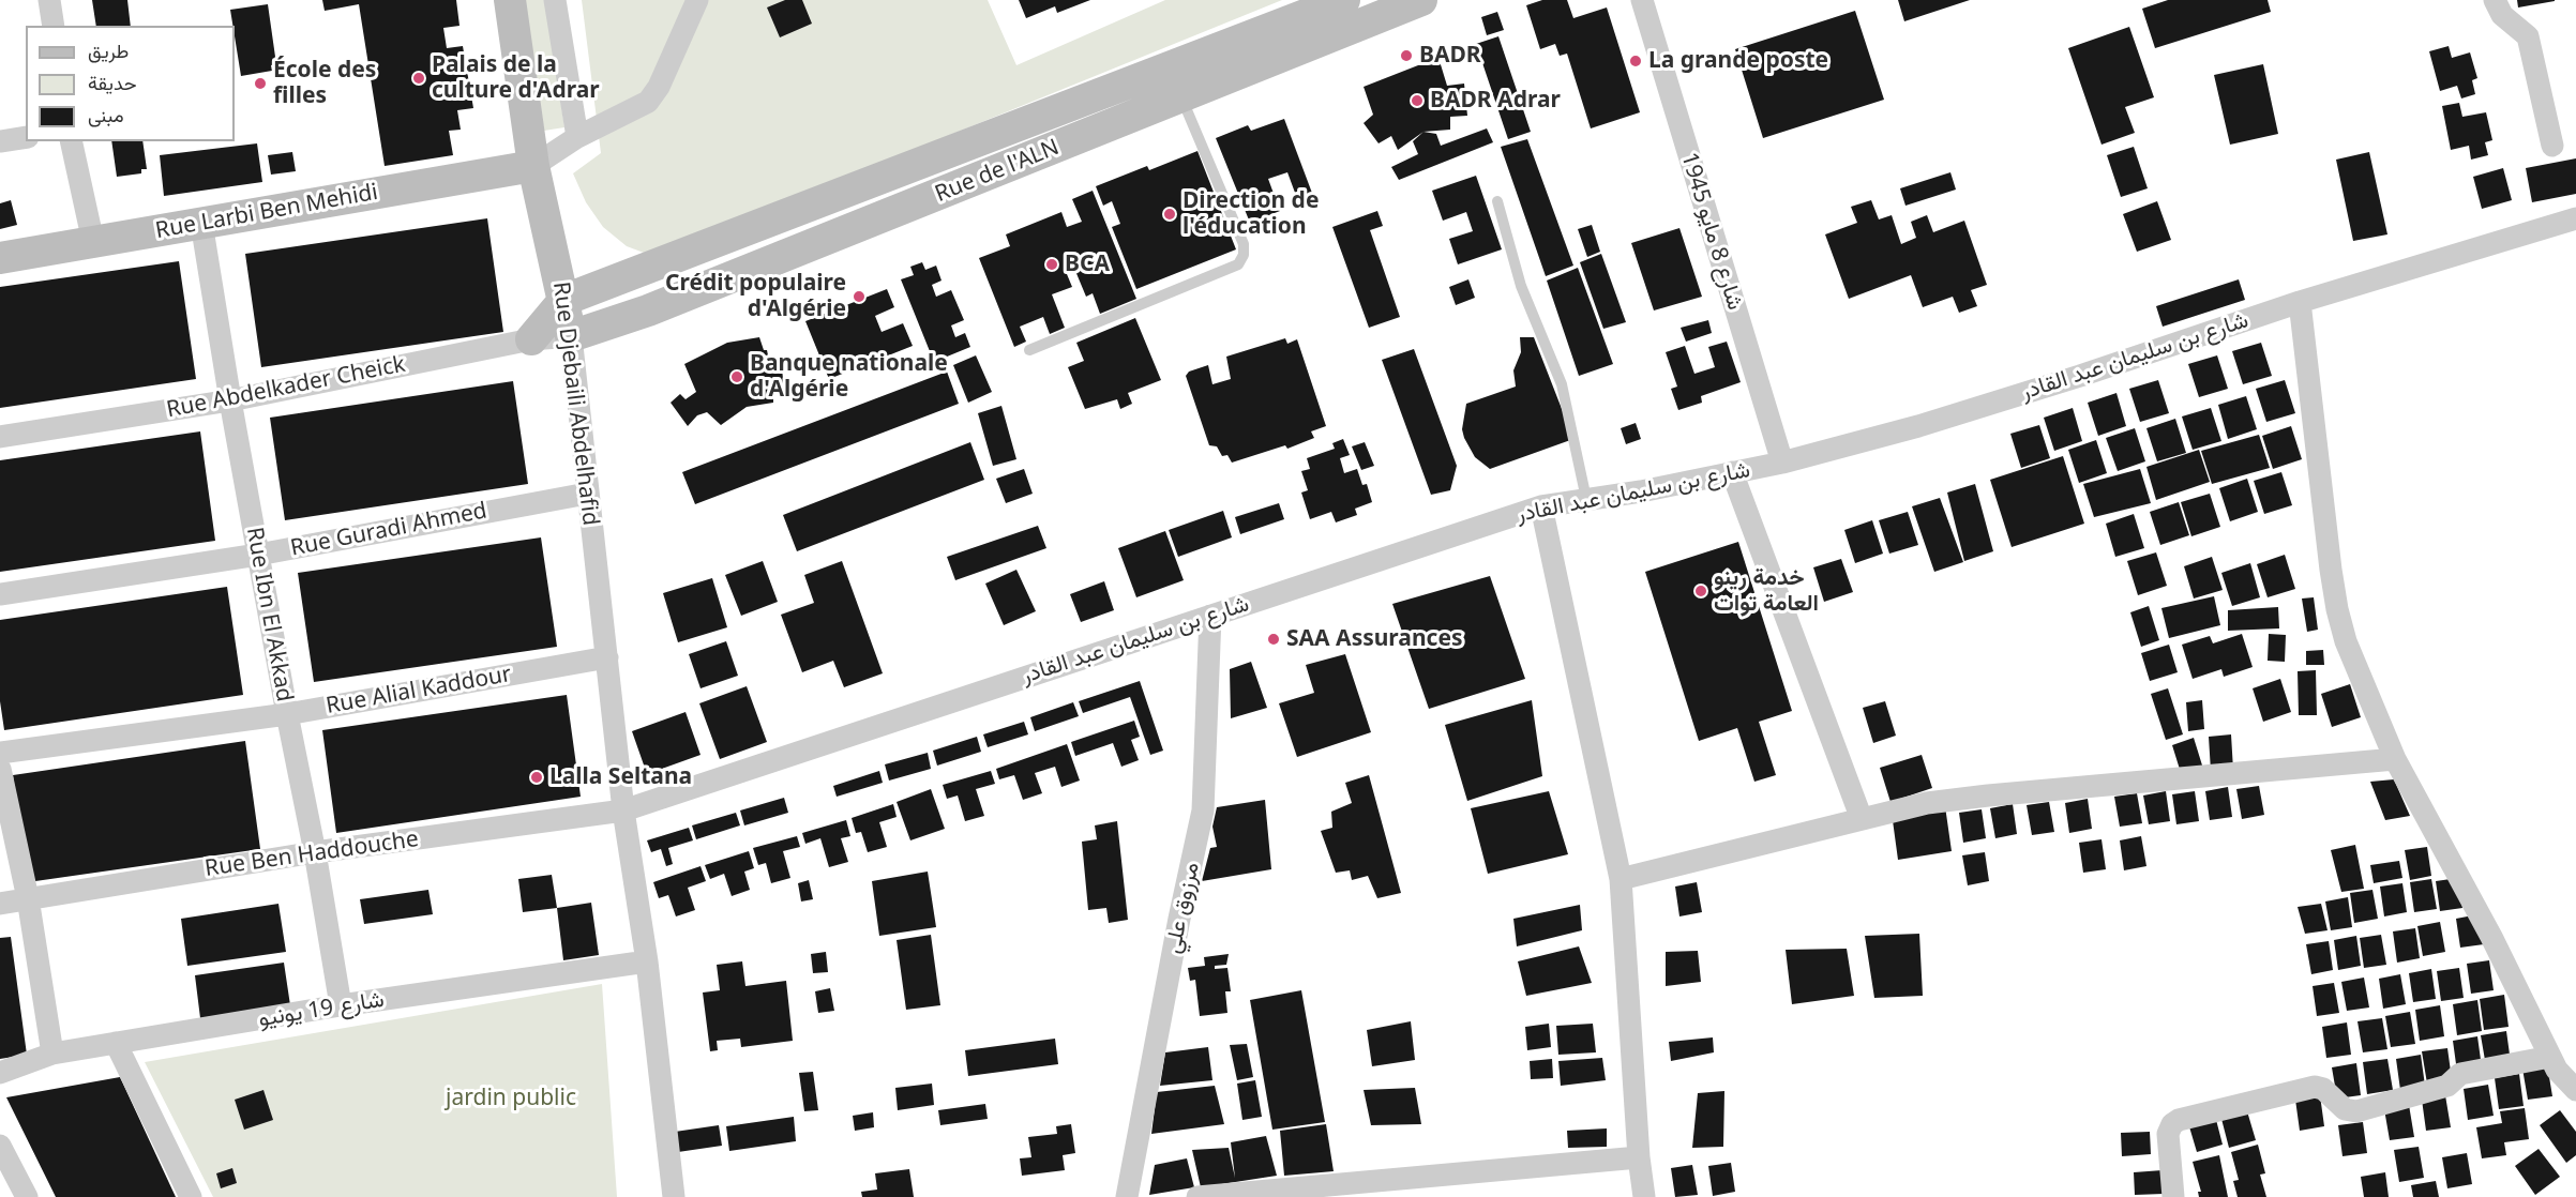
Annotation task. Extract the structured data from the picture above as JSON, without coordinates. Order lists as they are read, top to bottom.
{
  "streets": {
    "street": [
      "Rue de l'ALN",
      "Rue Larbi Ben Mehidi",
      "شارع 8 مايو 1945",
      "شارع بن سليمان عبد القادر",
      "Rue Abdelkader Cheick",
      "Rue Djebaili Abdelhafid",
      "Rue Guradi Ahmed",
      "Rue Ibn El Akkad",
      "Rue Alial Kaddour",
      "Rue Ben Haddouche",
      "مرزوق علي",
      "شارع 19 يونيو"
    ]
  },
  "crossings": [
    ["Rue de l'ALN", "Rue Abdelkader Cheick"],
    ["Rue de l'ALN", "Rue Djebaili Abdelhafid"],
    ["Rue Larbi Ben Mehidi", "Rue Djebaili Abdelhafid"],
    ["Rue Larbi Ben Mehidi", "Rue Ibn El Akkad"],
    ["شارع 8 مايو 1945", "شارع بن سليمان عبد القادر"],
    ["شارع بن سليمان عبد القادر", "Rue Djebaili Abdelhafid"],
    ["شارع بن سليمان عبد القادر", "Rue Ben Haddouche"],
    ["شارع بن سليمان عبد القادر", "مرزوق علي"],
    ["Rue Abdelkader Cheick", "Rue Djebaili Abdelhafid"],
    ["Rue Abdelkader Cheick", "Rue Ibn El Akkad"],
    ["Rue Djebaili Abdelhafid", "Rue Guradi Ahmed"],
    ["Rue Djebaili Abdelhafid", "Rue Alial Kaddour"],
    ["Rue Djebaili Abdelhafid", "Rue Ben Haddouche"],
    ["Rue Djebaili Abdelhafid", "شارع 19 يونيو"],
    ["Rue Guradi Ahmed", "Rue Ibn El Akkad"],
    ["Rue Ibn El Akkad", "Rue Alial Kaddour"],
    ["Rue Ibn El Akkad", "Rue Ben Haddouche"],
    ["Rue Ibn El Akkad", "شارع 19 يونيو"]
  ],
  "parks": ["jardin public"],
  "places": [
    "BADR",
    "La grande poste",
    "Palais de la culture d'Adrar",
    "École des filles",
    "BADR Adrar",
    "Direction de l'éducation",
    "BCA",
    "Crédit populaire d'Algérie",
    "Banque nationale d'Algérie",
    "خدمة رينو العامة توات",
    "SAA Assurances",
    "Lalla Seltana"
  ],
  "legend": ["طريق", "حديقة", "مبنى"]
}
